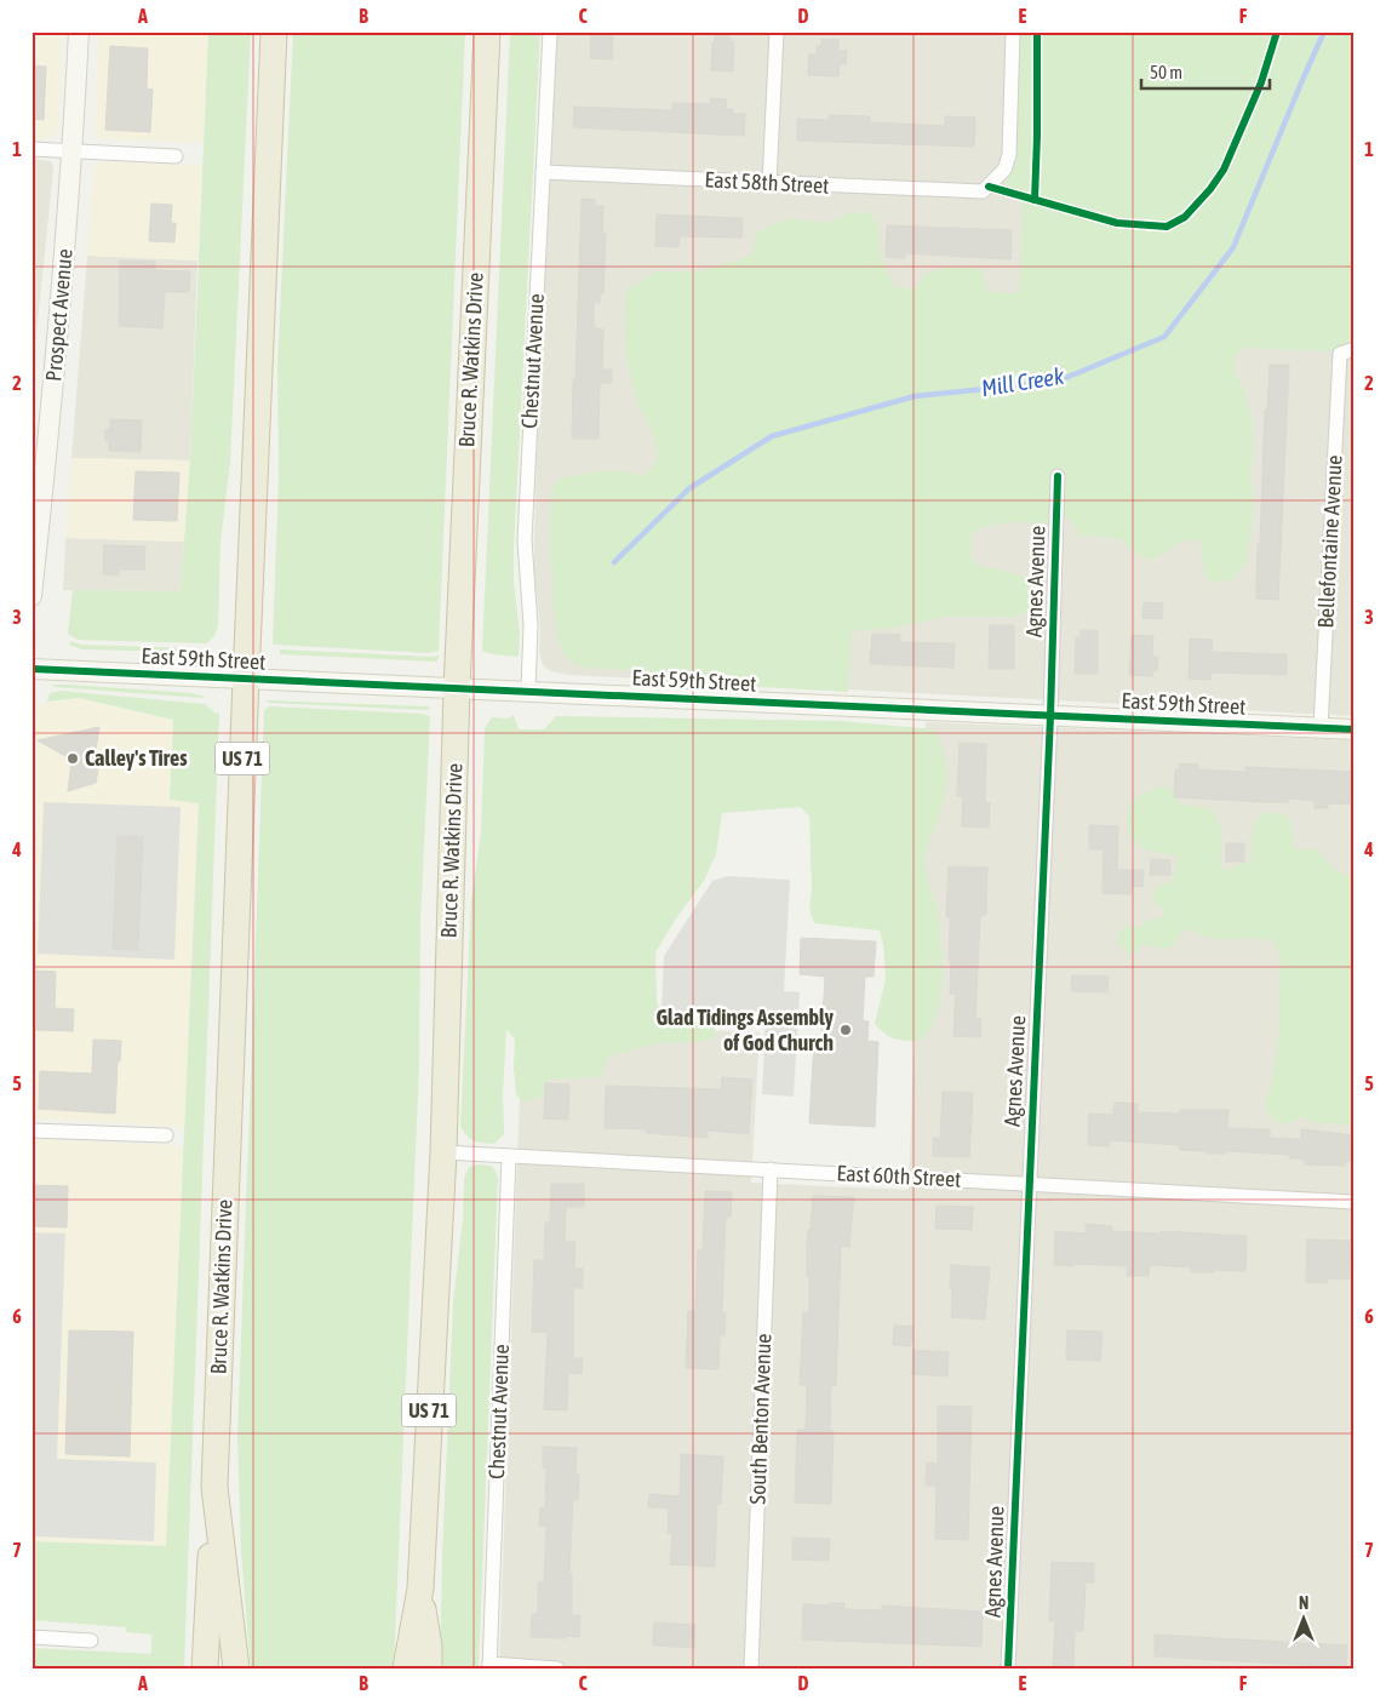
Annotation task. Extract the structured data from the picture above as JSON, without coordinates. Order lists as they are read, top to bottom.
{
  "streets": {
    "highway": ["Bruce R. Watkins Drive", "US 71"],
    "street": [
      "East 58th Street",
      "Prospect Avenue",
      "Chestnut Avenue",
      "Bellefontaine Avenue",
      "Agnes Avenue",
      "East 59th Street",
      "East 60th Street",
      "South Benton Avenue"
    ]
  },
  "crossings": [
    ["East 58th Street", "Chestnut Avenue"],
    ["Bruce R. Watkins Drive", "East 59th Street"],
    ["Bruce R. Watkins Drive", "East 60th Street"],
    ["Chestnut Avenue", "East 59th Street"],
    ["Chestnut Avenue", "East 60th Street"],
    ["Bellefontaine Avenue", "East 59th Street"],
    ["Agnes Avenue", "East 59th Street"],
    ["Agnes Avenue", "East 60th Street"],
    ["East 60th Street", "South Benton Avenue"]
  ],
  "water": ["Mill Creek"],
  "places": ["Calley's Tires", "Glad Tidings Assembly of God Church"],
  "scale_bar": "50 m",
  "north": "top",
  "grid": {
    "columns": [
      "A",
      "B",
      "C",
      "D",
      "E",
      "F"
    ],
    "rows": [
      "1",
      "2",
      "3",
      "4",
      "5",
      "6",
      "7"
    ]
  }
}
